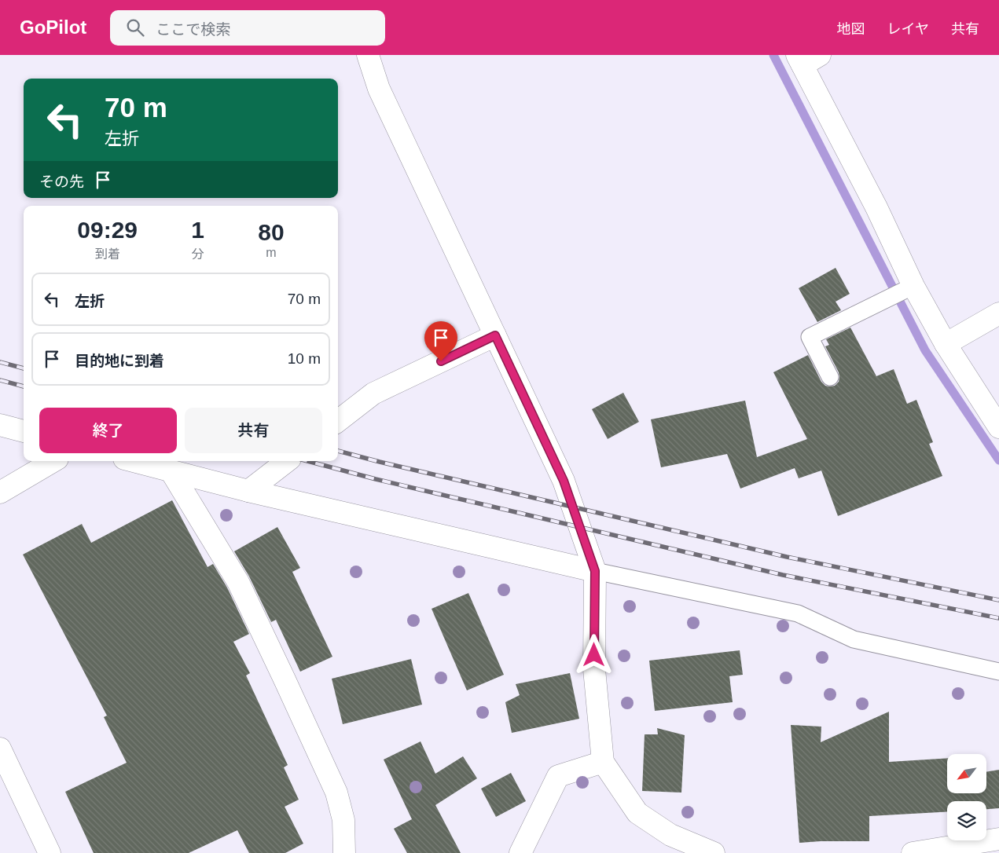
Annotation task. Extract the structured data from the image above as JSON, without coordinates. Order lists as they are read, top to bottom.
{
  "north": "bottom left",
  "page": {
    "header": "GoPilot",
    "search": "ここで検索",
    "nav": ["地図", "レイヤ", "共有"],
    "turn": ["70 m", "左折"],
    "then": "その先",
    "eta": [
      "09:29",
      "到着",
      "1",
      "分",
      "80",
      "m"
    ],
    "list": [
      {
        "name": "左折",
        "value": "70 m"
      },
      {
        "name": "目的地に到着",
        "value": "10 m"
      }
    ],
    "buttons": ["終了", "共有"]
  }
}
